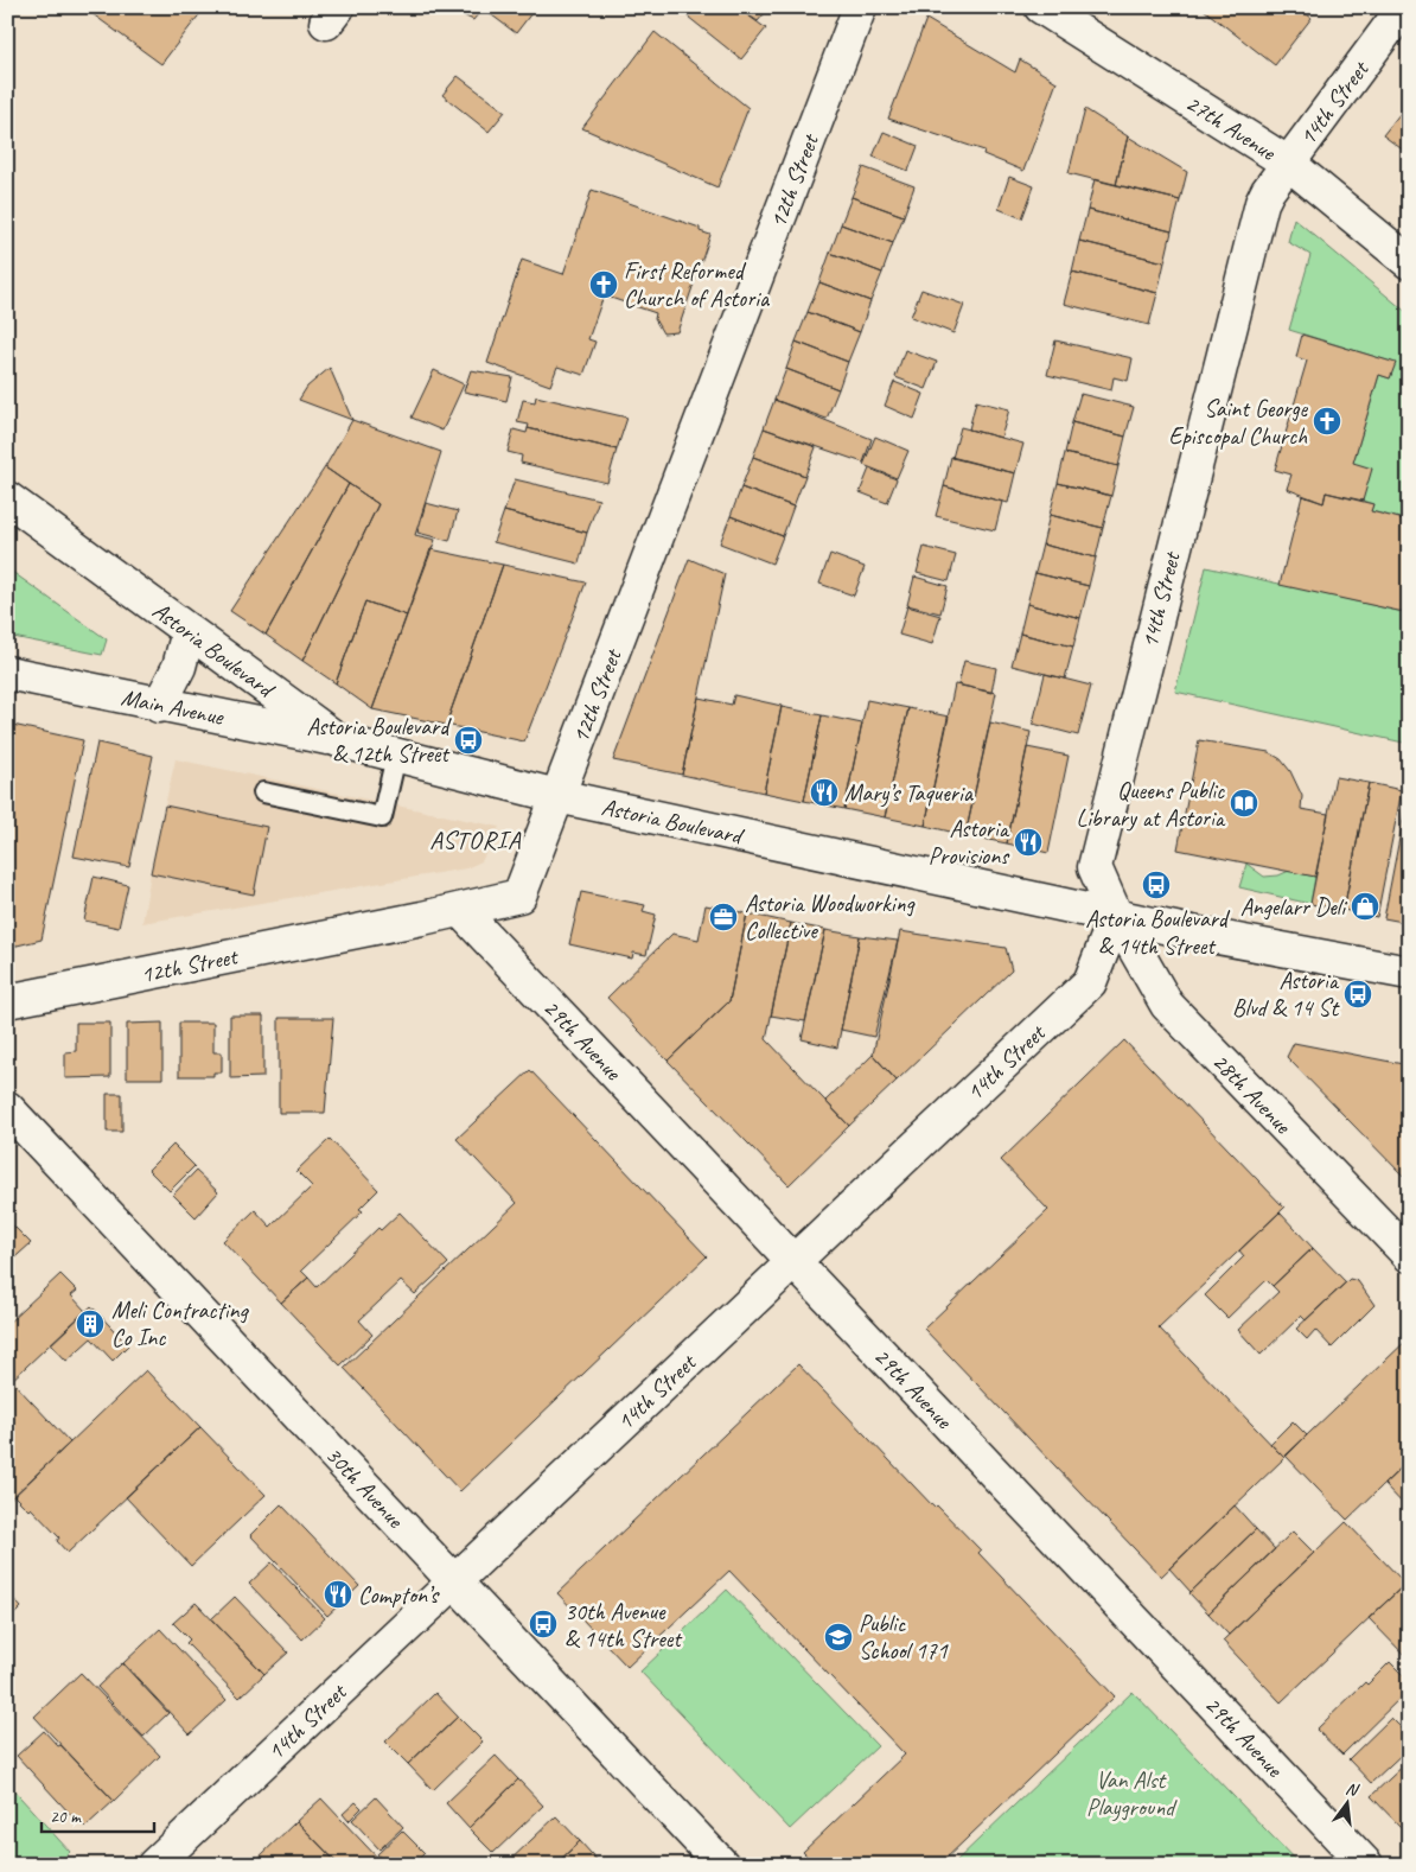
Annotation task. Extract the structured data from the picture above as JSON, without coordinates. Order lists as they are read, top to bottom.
{
  "streets": {
    "street": [
      "14th Street",
      "27th Avenue",
      "12th Street",
      "Astoria Boulevard",
      "Main Avenue",
      "29th Avenue",
      "28th Avenue",
      "30th Avenue"
    ]
  },
  "crossings": [
    ["14th Street", "27th Avenue"],
    ["14th Street", "Astoria Boulevard"],
    ["14th Street", "29th Avenue"],
    ["14th Street", "28th Avenue"],
    ["14th Street", "30th Avenue"],
    ["12th Street", "Astoria Boulevard"],
    ["12th Street", "29th Avenue"],
    ["Astoria Boulevard", "Main Avenue"],
    ["Astoria Boulevard", "28th Avenue"]
  ],
  "districts": ["ASTORIA"],
  "parks": ["Van Alst Playground"],
  "places": {
    "church": ["First Reformed Church of Astoria", "Saint George Episcopal Church"],
    "bus stop": [
      "Astoria Boulevard & 12th Street",
      "Astoria Boulevard & 14th Street",
      "Astoria Blvd & 14 St",
      "30th Avenue & 14th Street"
    ],
    "restaurant": ["Mary’s Taqueria", "Astoria Provisions", "Compton’s"],
    "library": ["Queens Public Library at Astoria"],
    "shop": ["Angelarr Deli"],
    "office": ["Astoria Woodworking Collective"],
    "building": ["Meli Contracting Co Inc"],
    "school or university": ["Public School 171"]
  },
  "scale_bar": "20 m",
  "north": "top"
}
